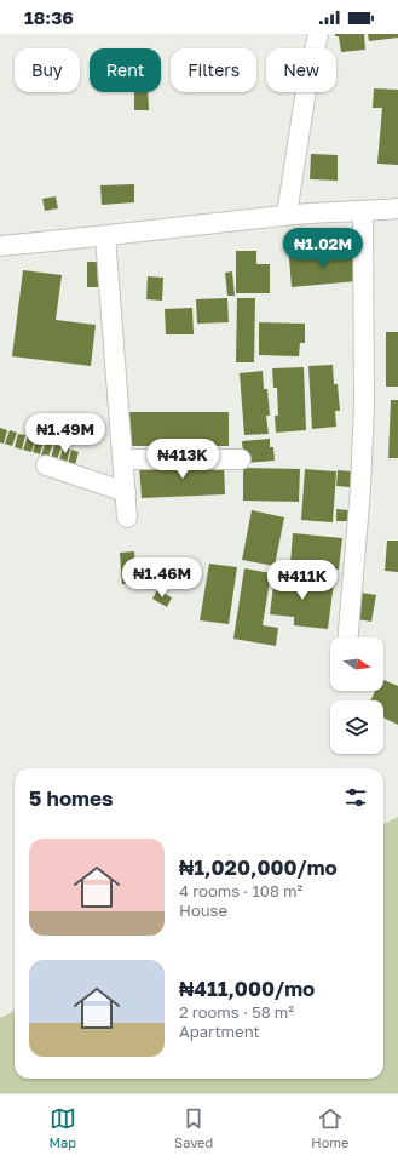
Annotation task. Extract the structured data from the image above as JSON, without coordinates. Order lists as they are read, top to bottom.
{
  "north": "right",
  "page": {
    "status": "18:36",
    "chip": [
      "Buy",
      "Rent",
      "Filters",
      "New"
    ],
    "price": [
      "₦1.02M",
      "₦1.49M",
      "₦413K",
      "₦1.46M",
      "₦411K"
    ],
    "heading": "5 homes",
    "list": [
      {
        "name": "₦1,020,000/mo",
        "note": "4 rooms · 108 m² · House"
      },
      {
        "name": "₦411,000/mo",
        "note": "2 rooms · 58 m² · Apartment"
      }
    ],
    "tabs": ["Map", "Saved", "Home"]
  }
}
